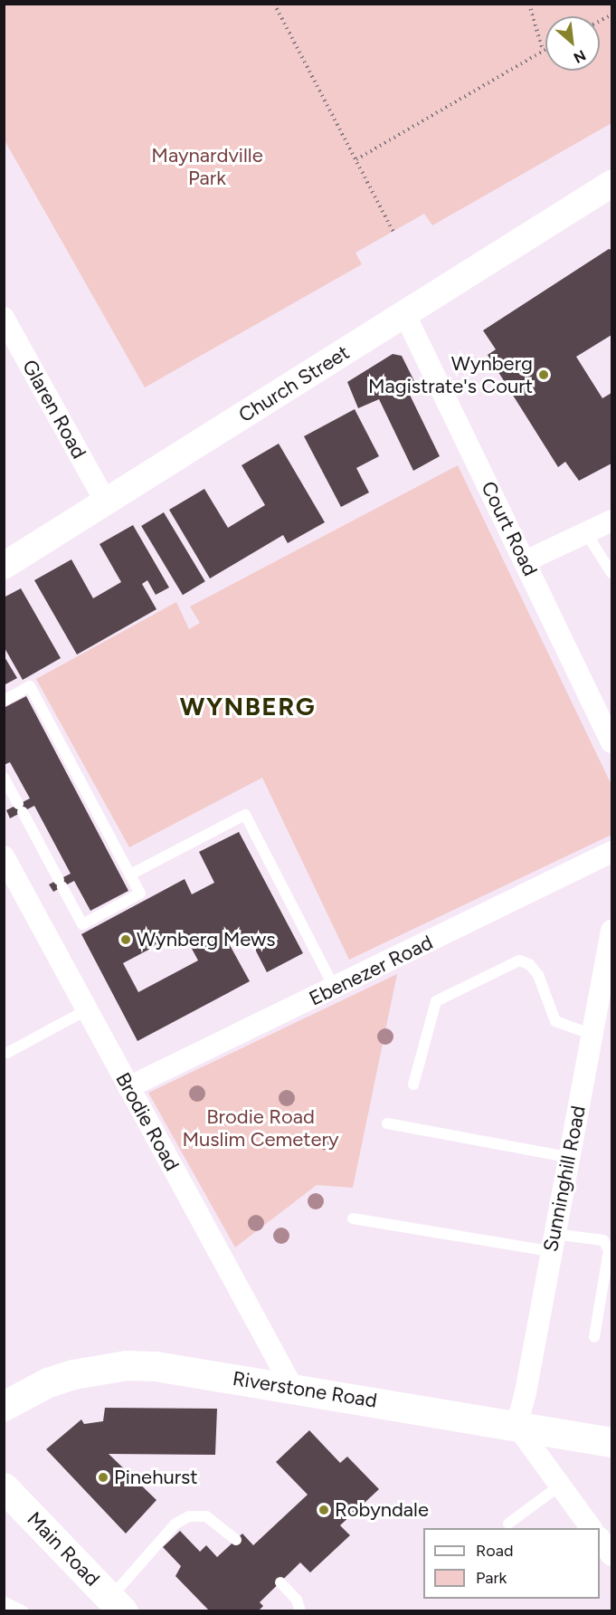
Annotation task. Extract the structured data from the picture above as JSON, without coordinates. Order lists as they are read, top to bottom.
{
  "streets": {
    "main road": ["Riverstone Road", "Main Road"],
    "street": [
      "Church Street",
      "Glaren Road",
      "Court Road",
      "Ebenezer Road",
      "Brodie Road",
      "Sunninghill Road"
    ]
  },
  "crossings": [
    ["Church Street", "Glaren Road"],
    ["Church Street", "Court Road"],
    ["Ebenezer Road", "Brodie Road"],
    ["Brodie Road", "Riverstone Road"],
    ["Sunninghill Road", "Riverstone Road"]
  ],
  "districts": ["WYNBERG"],
  "parks": ["Maynardville Park", "Brodie Road Muslim Cemetery"],
  "places": [
    "Wynberg Magistrate's Court",
    "Wynberg Mews",
    "Pinehurst",
    "Robyndale"
  ],
  "legend": ["Road", "Park"],
  "north": "bottom right"
}
